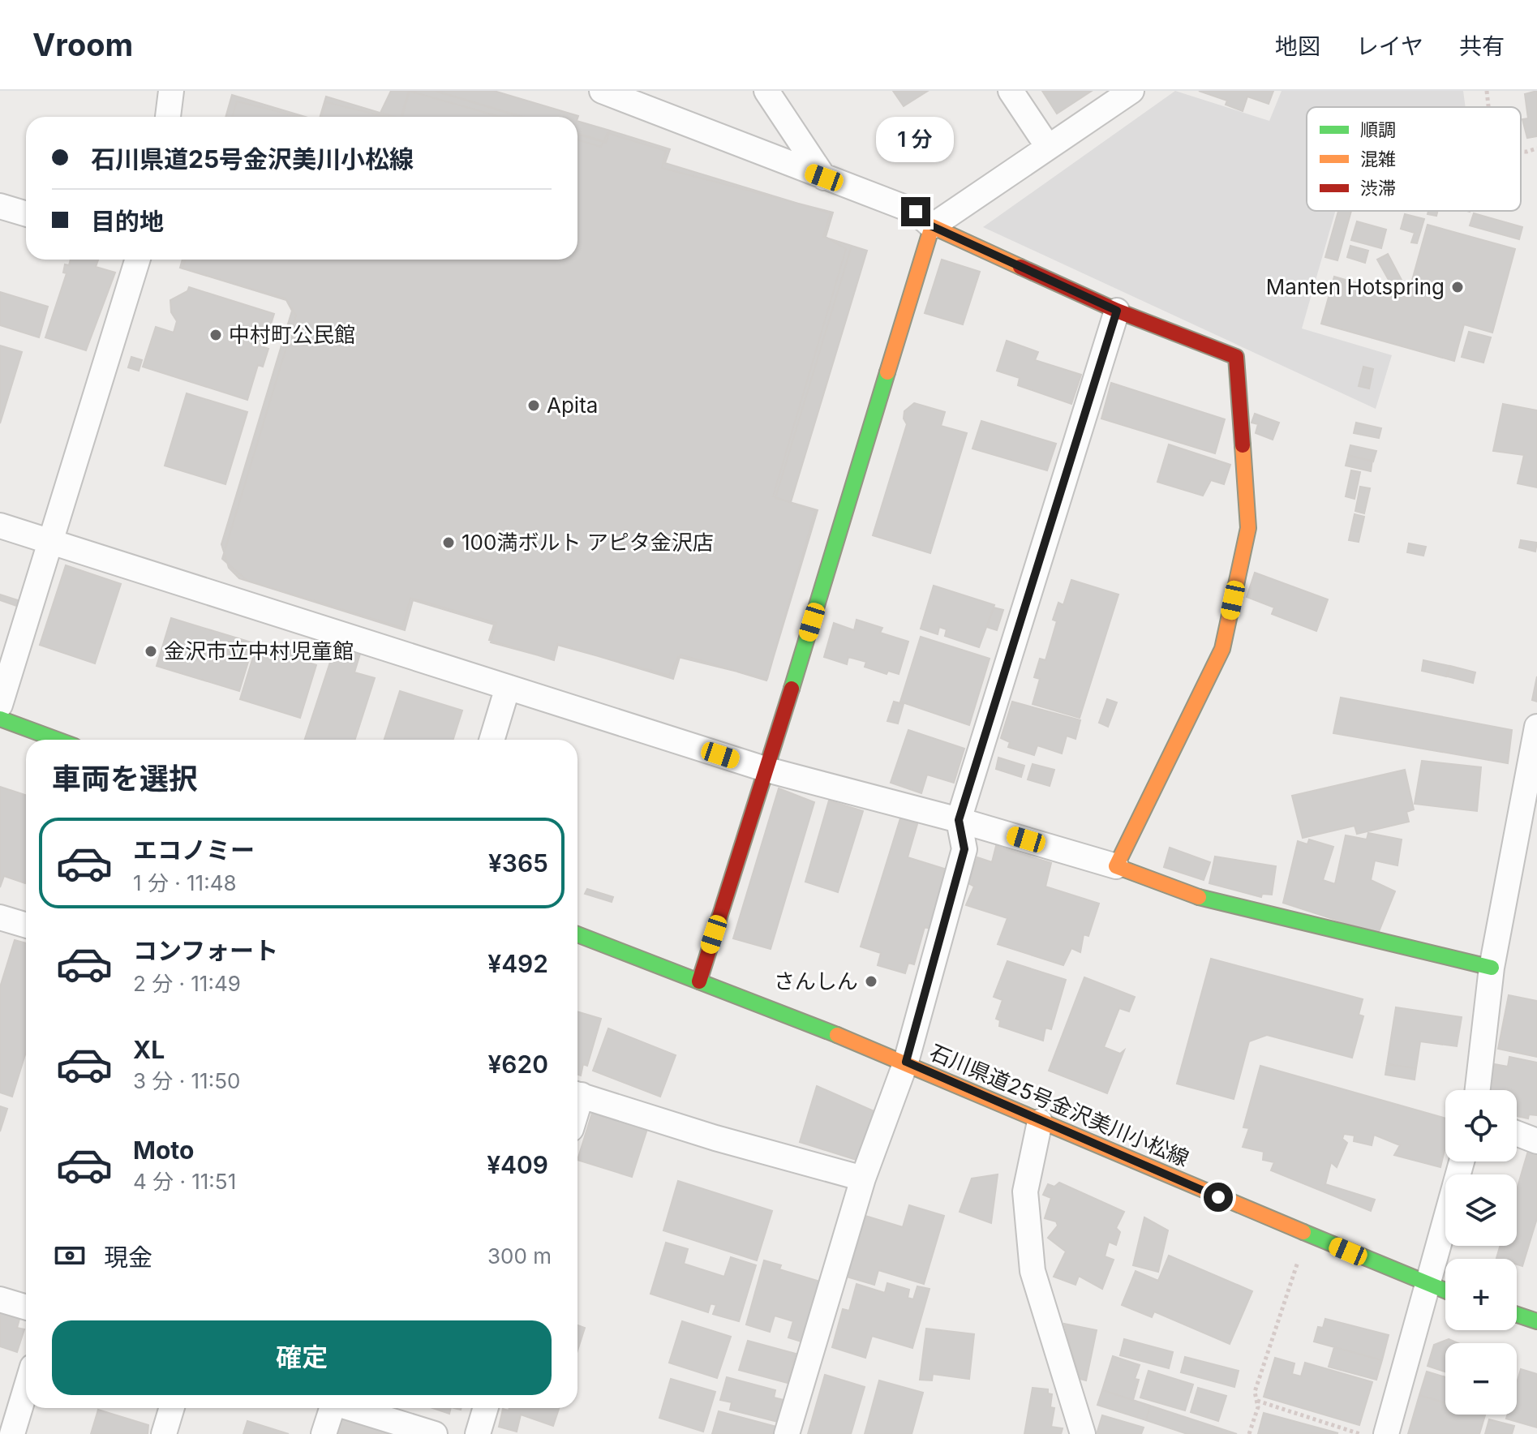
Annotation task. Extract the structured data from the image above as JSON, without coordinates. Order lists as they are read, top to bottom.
{
  "streets": {
    "street": ["石川県道25号金沢美川小松線"]
  },
  "places": [
    "Manten Hotspring",
    "中村町公民館",
    "Apita",
    "100満ボルト アピタ金沢店",
    "金沢市立中村児童館",
    "さんしん"
  ],
  "legend": ["順調", "混雑", "渋滞"],
  "page": {
    "header": "Vroom",
    "nav": ["地図", "レイヤ", "共有"],
    "bubble": "1 分",
    "banner": ["石川県道25号金沢美川小松線", "目的地"],
    "heading": "車両を選択",
    "list": [
      {
        "name": "エコノミー",
        "note": "1 分 · 11:48",
        "value": "¥365"
      },
      {
        "name": "コンフォート",
        "note": "2 分 · 11:49",
        "value": "¥492"
      },
      {
        "name": "XL",
        "note": "3 分 · 11:50",
        "value": "¥620"
      },
      {
        "name": "Moto",
        "note": "4 分 · 11:51",
        "value": "¥409"
      }
    ],
    "map_buttons": ["+", "−"],
    "pay": ["現金", "300 m"],
    "buttons": "確定"
  }
}
